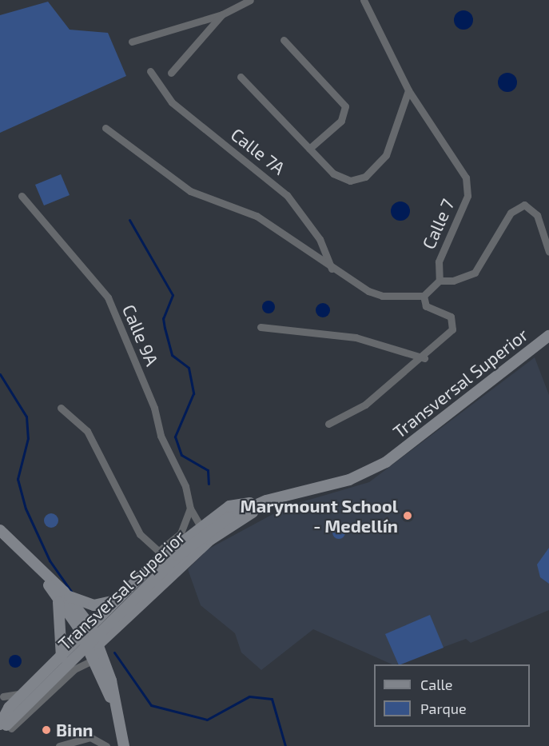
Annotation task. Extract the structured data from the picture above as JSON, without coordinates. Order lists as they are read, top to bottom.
{
  "streets": {
    "main road": ["Transversal Superior"],
    "street": ["Calle 7A", "Calle 7", "Calle 9A"]
  },
  "places": ["Marymount School - Medellín", "Binn"],
  "legend": ["Calle", "Parque"]
}
